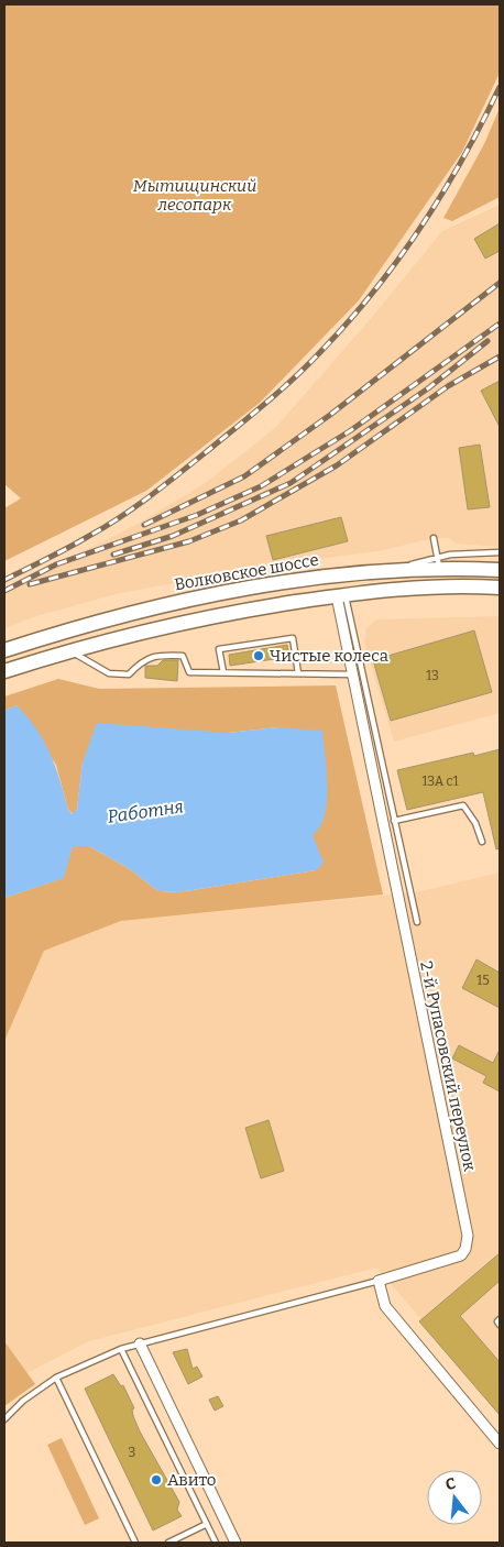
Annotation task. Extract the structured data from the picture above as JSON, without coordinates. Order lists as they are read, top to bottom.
{
  "streets": {
    "main road": ["Волковское шоссе"],
    "street": ["2-й Рупасовский переулок"]
  },
  "water": ["Работня"],
  "parks": ["Мытищинский лесопарк"],
  "places": ["Чистые колеса", "Авито"],
  "house_numbers": [
    "13",
    "13А с1",
    "15",
    "3"
  ],
  "north": "top"
}
